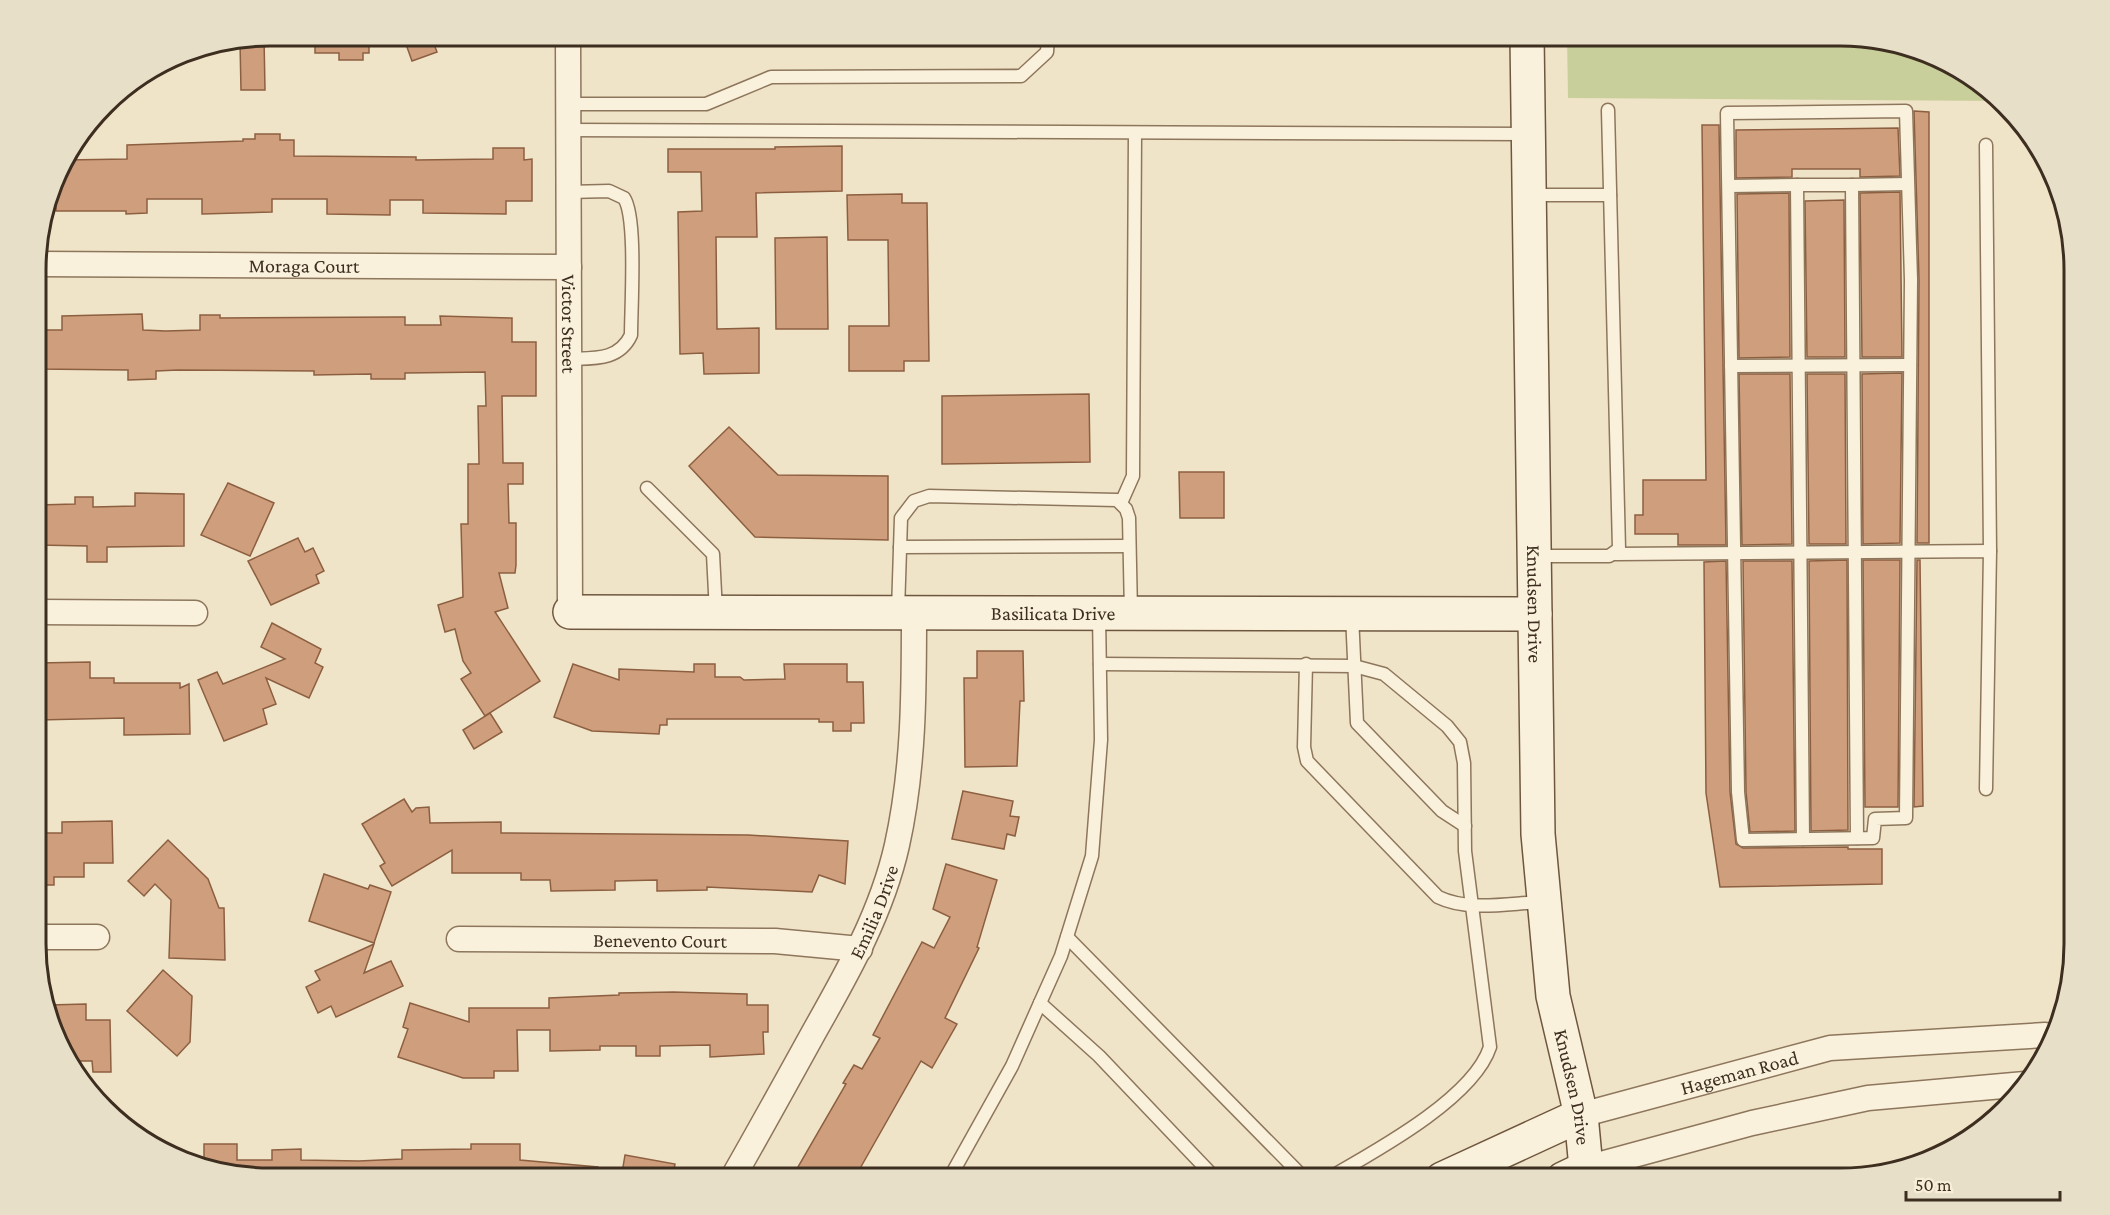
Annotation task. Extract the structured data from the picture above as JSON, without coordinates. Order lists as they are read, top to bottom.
{
  "streets": {
    "main road": ["Knudsen Drive", "Basilicata Drive", "Hageman Road"],
    "street": [
      "Moraga Court",
      "Victor Street",
      "Emilia Drive",
      "Benevento Court"
    ]
  },
  "crossings": [
    ["Moraga Court", "Victor Street"],
    ["Victor Street", "Basilicata Drive"],
    ["Knudsen Drive", "Basilicata Drive"],
    ["Knudsen Drive", "Hageman Road"],
    ["Basilicata Drive", "Emilia Drive"],
    ["Emilia Drive", "Benevento Court"]
  ],
  "scale_bar": "50 m"
}
